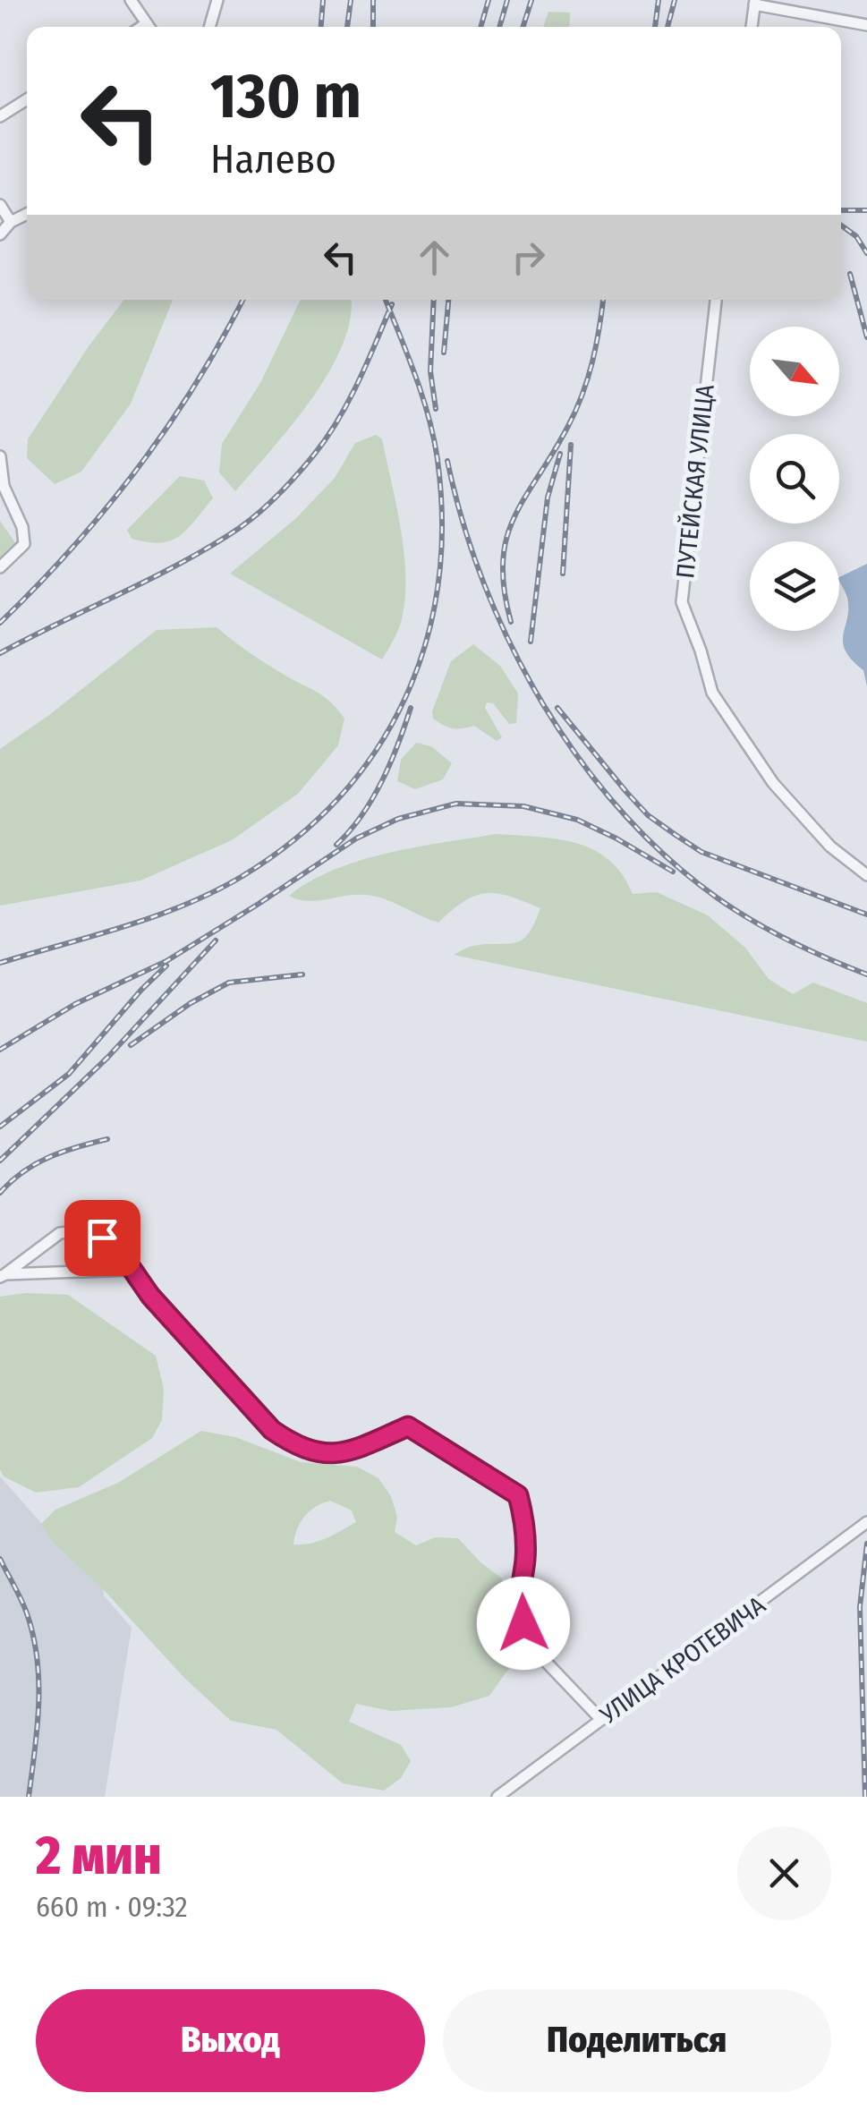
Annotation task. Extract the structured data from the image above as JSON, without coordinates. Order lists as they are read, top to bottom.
{
  "streets": {
    "street": ["ПУТЕЙСКАЯ УЛИЦА", "УЛИЦА КРОТЕВИЧА"]
  },
  "north": "bottom right",
  "page": {
    "turn": ["130 m", "Налево"],
    "heading": ["2 мин", "660 m · 09:32"],
    "buttons": ["Выход", "Поделиться"]
  }
}
